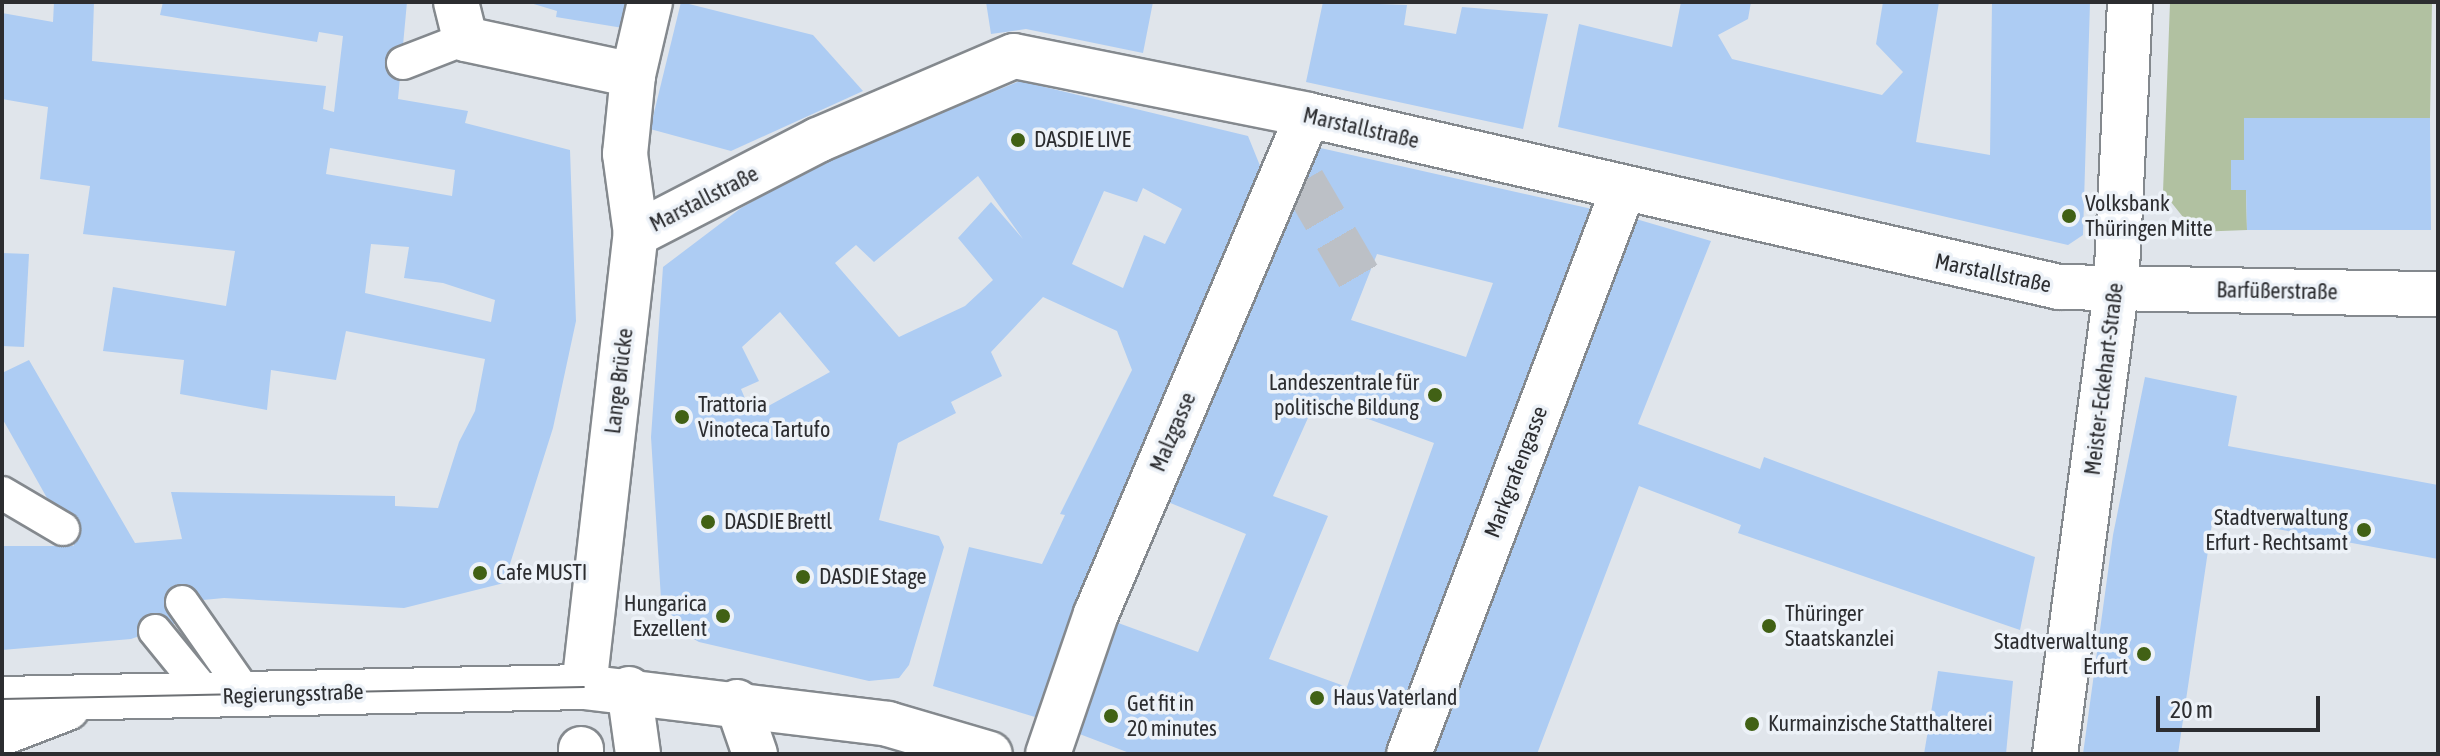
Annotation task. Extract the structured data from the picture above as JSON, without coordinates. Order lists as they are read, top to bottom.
{
  "streets": {
    "street": [
      "Marstallstraße",
      "Barfüßerstraße",
      "Meister-Eckehart-Straße",
      "Lange Brücke",
      "Malzgasse",
      "Markgrafengasse",
      "Regierungsstraße"
    ]
  },
  "crossings": [
    ["Marstallstraße", "Barfüßerstraße"],
    ["Marstallstraße", "Meister-Eckehart-Straße"],
    ["Marstallstraße", "Lange Brücke"],
    ["Marstallstraße", "Malzgasse"],
    ["Marstallstraße", "Markgrafengasse"],
    ["Barfüßerstraße", "Meister-Eckehart-Straße"],
    ["Lange Brücke", "Regierungsstraße"]
  ],
  "places": [
    "DASDIE LIVE",
    "Volksbank Thüringen Mitte",
    "Landeszentrale für politische Bildung",
    "Trattoria Vinoteca Tartufo",
    "DASDIE Brettl",
    "Stadtverwaltung Erfurt - Rechtsamt",
    "Cafe MUSTI",
    "DASDIE Stage",
    "Hungarica Exzellent",
    "Thüringer Staatskanzlei",
    "Stadtverwaltung Erfurt",
    "Haus Vaterland",
    "Get fit in 20 minutes",
    "Kurmainzische Statthalterei"
  ],
  "scale_bar": "20 m"
}
